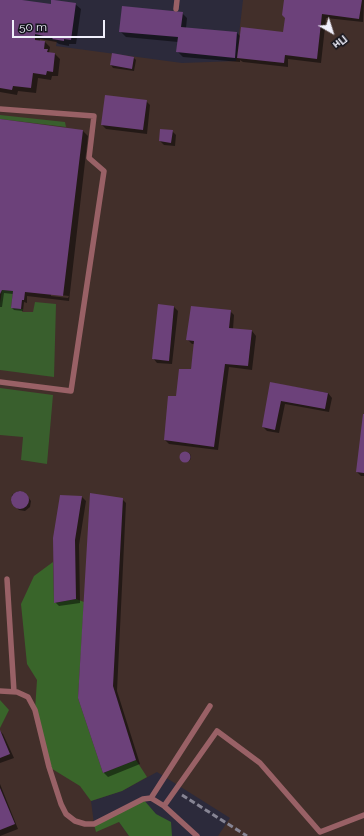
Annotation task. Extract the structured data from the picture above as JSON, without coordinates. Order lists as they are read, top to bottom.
{
  "scale_bar": "50 m",
  "north": "bottom right"
}
